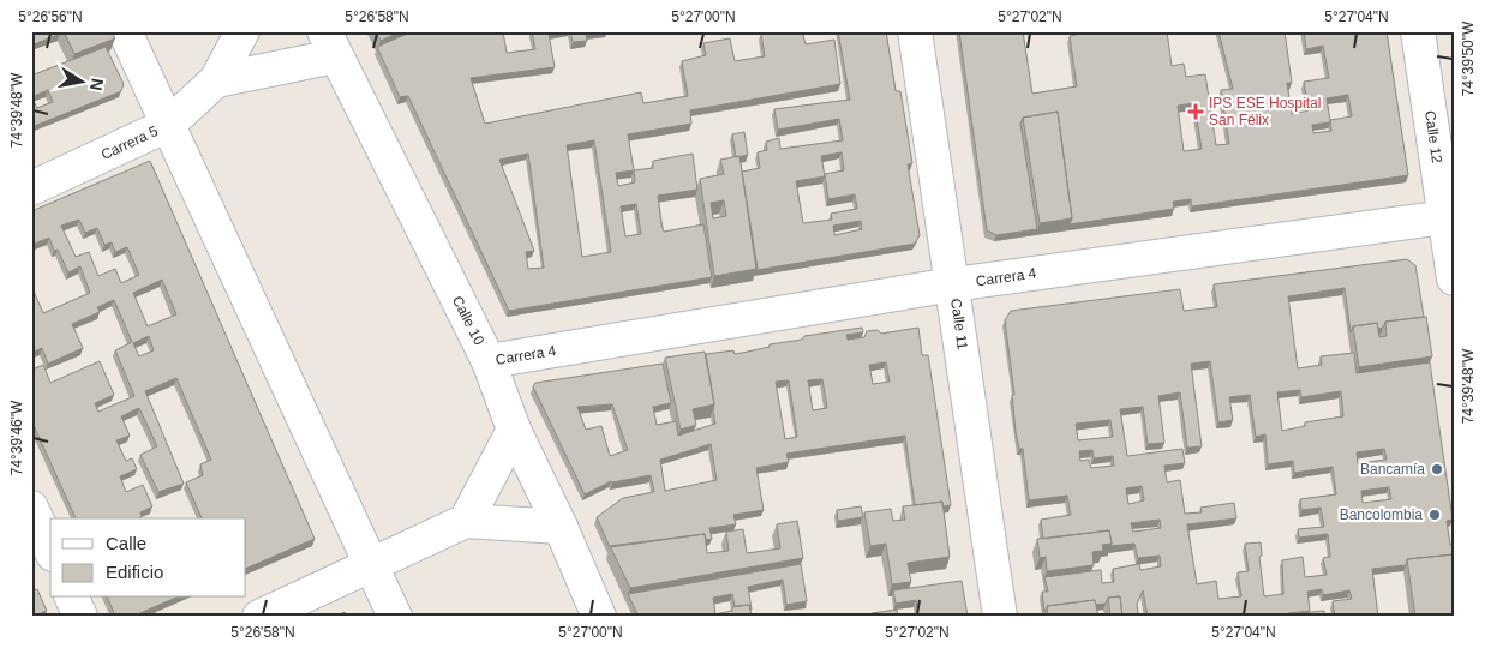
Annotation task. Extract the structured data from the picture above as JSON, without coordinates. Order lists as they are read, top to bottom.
{
  "streets": {
    "street": [
      "Calle 12",
      "Carrera 5",
      "Carrera 4",
      "Calle 10",
      "Calle 11"
    ]
  },
  "crossings": [
    ["Calle 12", "Carrera 4"],
    ["Carrera 4", "Calle 10"],
    ["Carrera 4", "Calle 11"]
  ],
  "places": {
    "health": ["IPS ESE Hospital San Félix"],
    "other": ["Bancamía", "Bancolombia"]
  },
  "legend": ["Calle", "Edificio"],
  "north": "right",
  "coordinates": [
    "5°26'56\"N",
    "5°26'58\"N",
    "5°27'00\"N",
    "5°27'02\"N",
    "5°27'04\"N",
    "74°39'50\"W",
    "74°39'48\"W",
    "74°39'46\"W"
  ]
}
